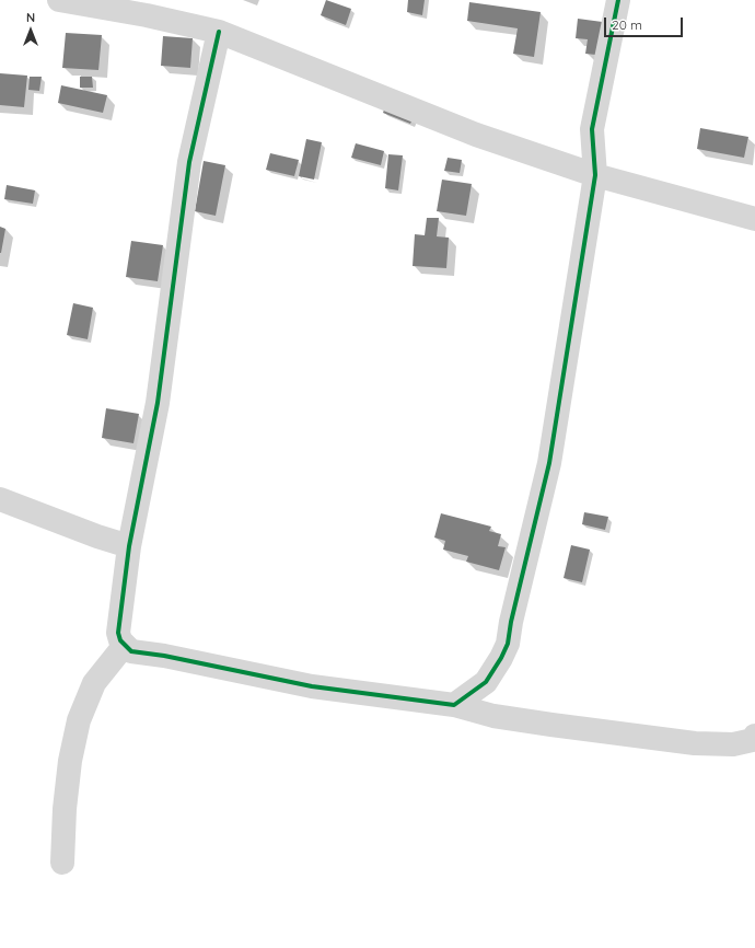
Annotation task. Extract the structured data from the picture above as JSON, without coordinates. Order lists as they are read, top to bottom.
{
  "scale_bar": "20 m",
  "north": "top"
}
